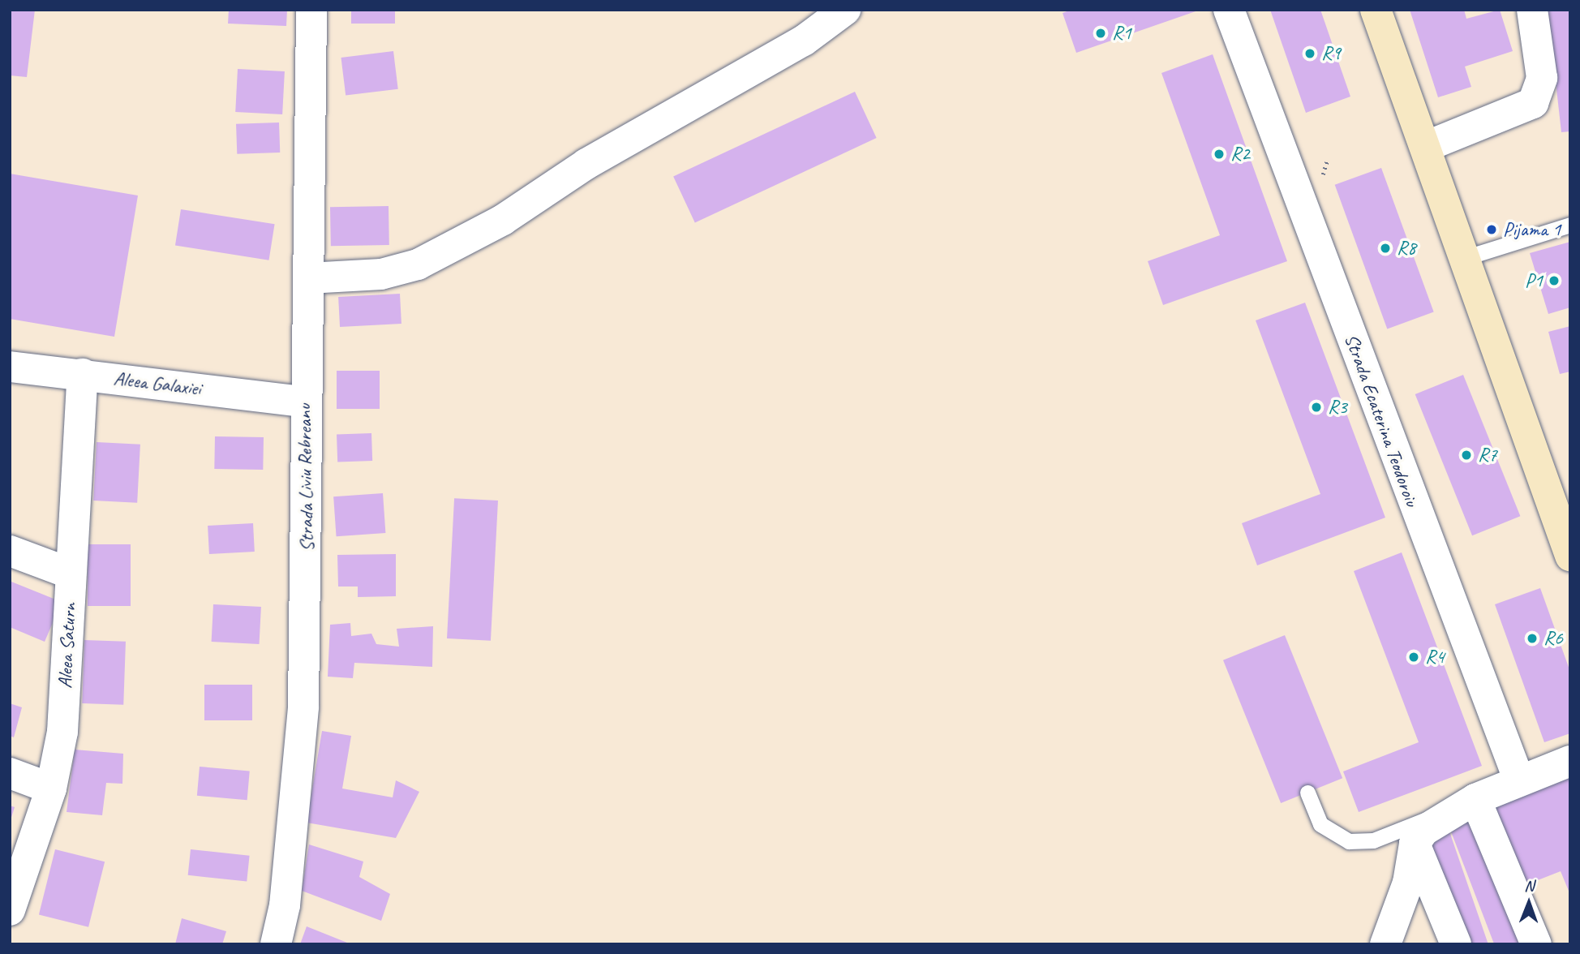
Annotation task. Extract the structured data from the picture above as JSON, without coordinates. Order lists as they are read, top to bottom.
{
  "streets": {
    "street": [
      "Aleea Galaxiei",
      "Strada Ecaterina Teodoroiu",
      "Strada Liviu Rebreanu",
      "Aleea Saturn"
    ]
  },
  "crossings": [
    ["Aleea Galaxiei", "Strada Liviu Rebreanu"],
    ["Aleea Galaxiei", "Aleea Saturn"]
  ],
  "places": [
    "R1",
    "R9",
    "R2",
    "Pijama 1",
    "R8",
    "P1",
    "R3",
    "R7",
    "R6",
    "R4"
  ],
  "north": "top"
}
